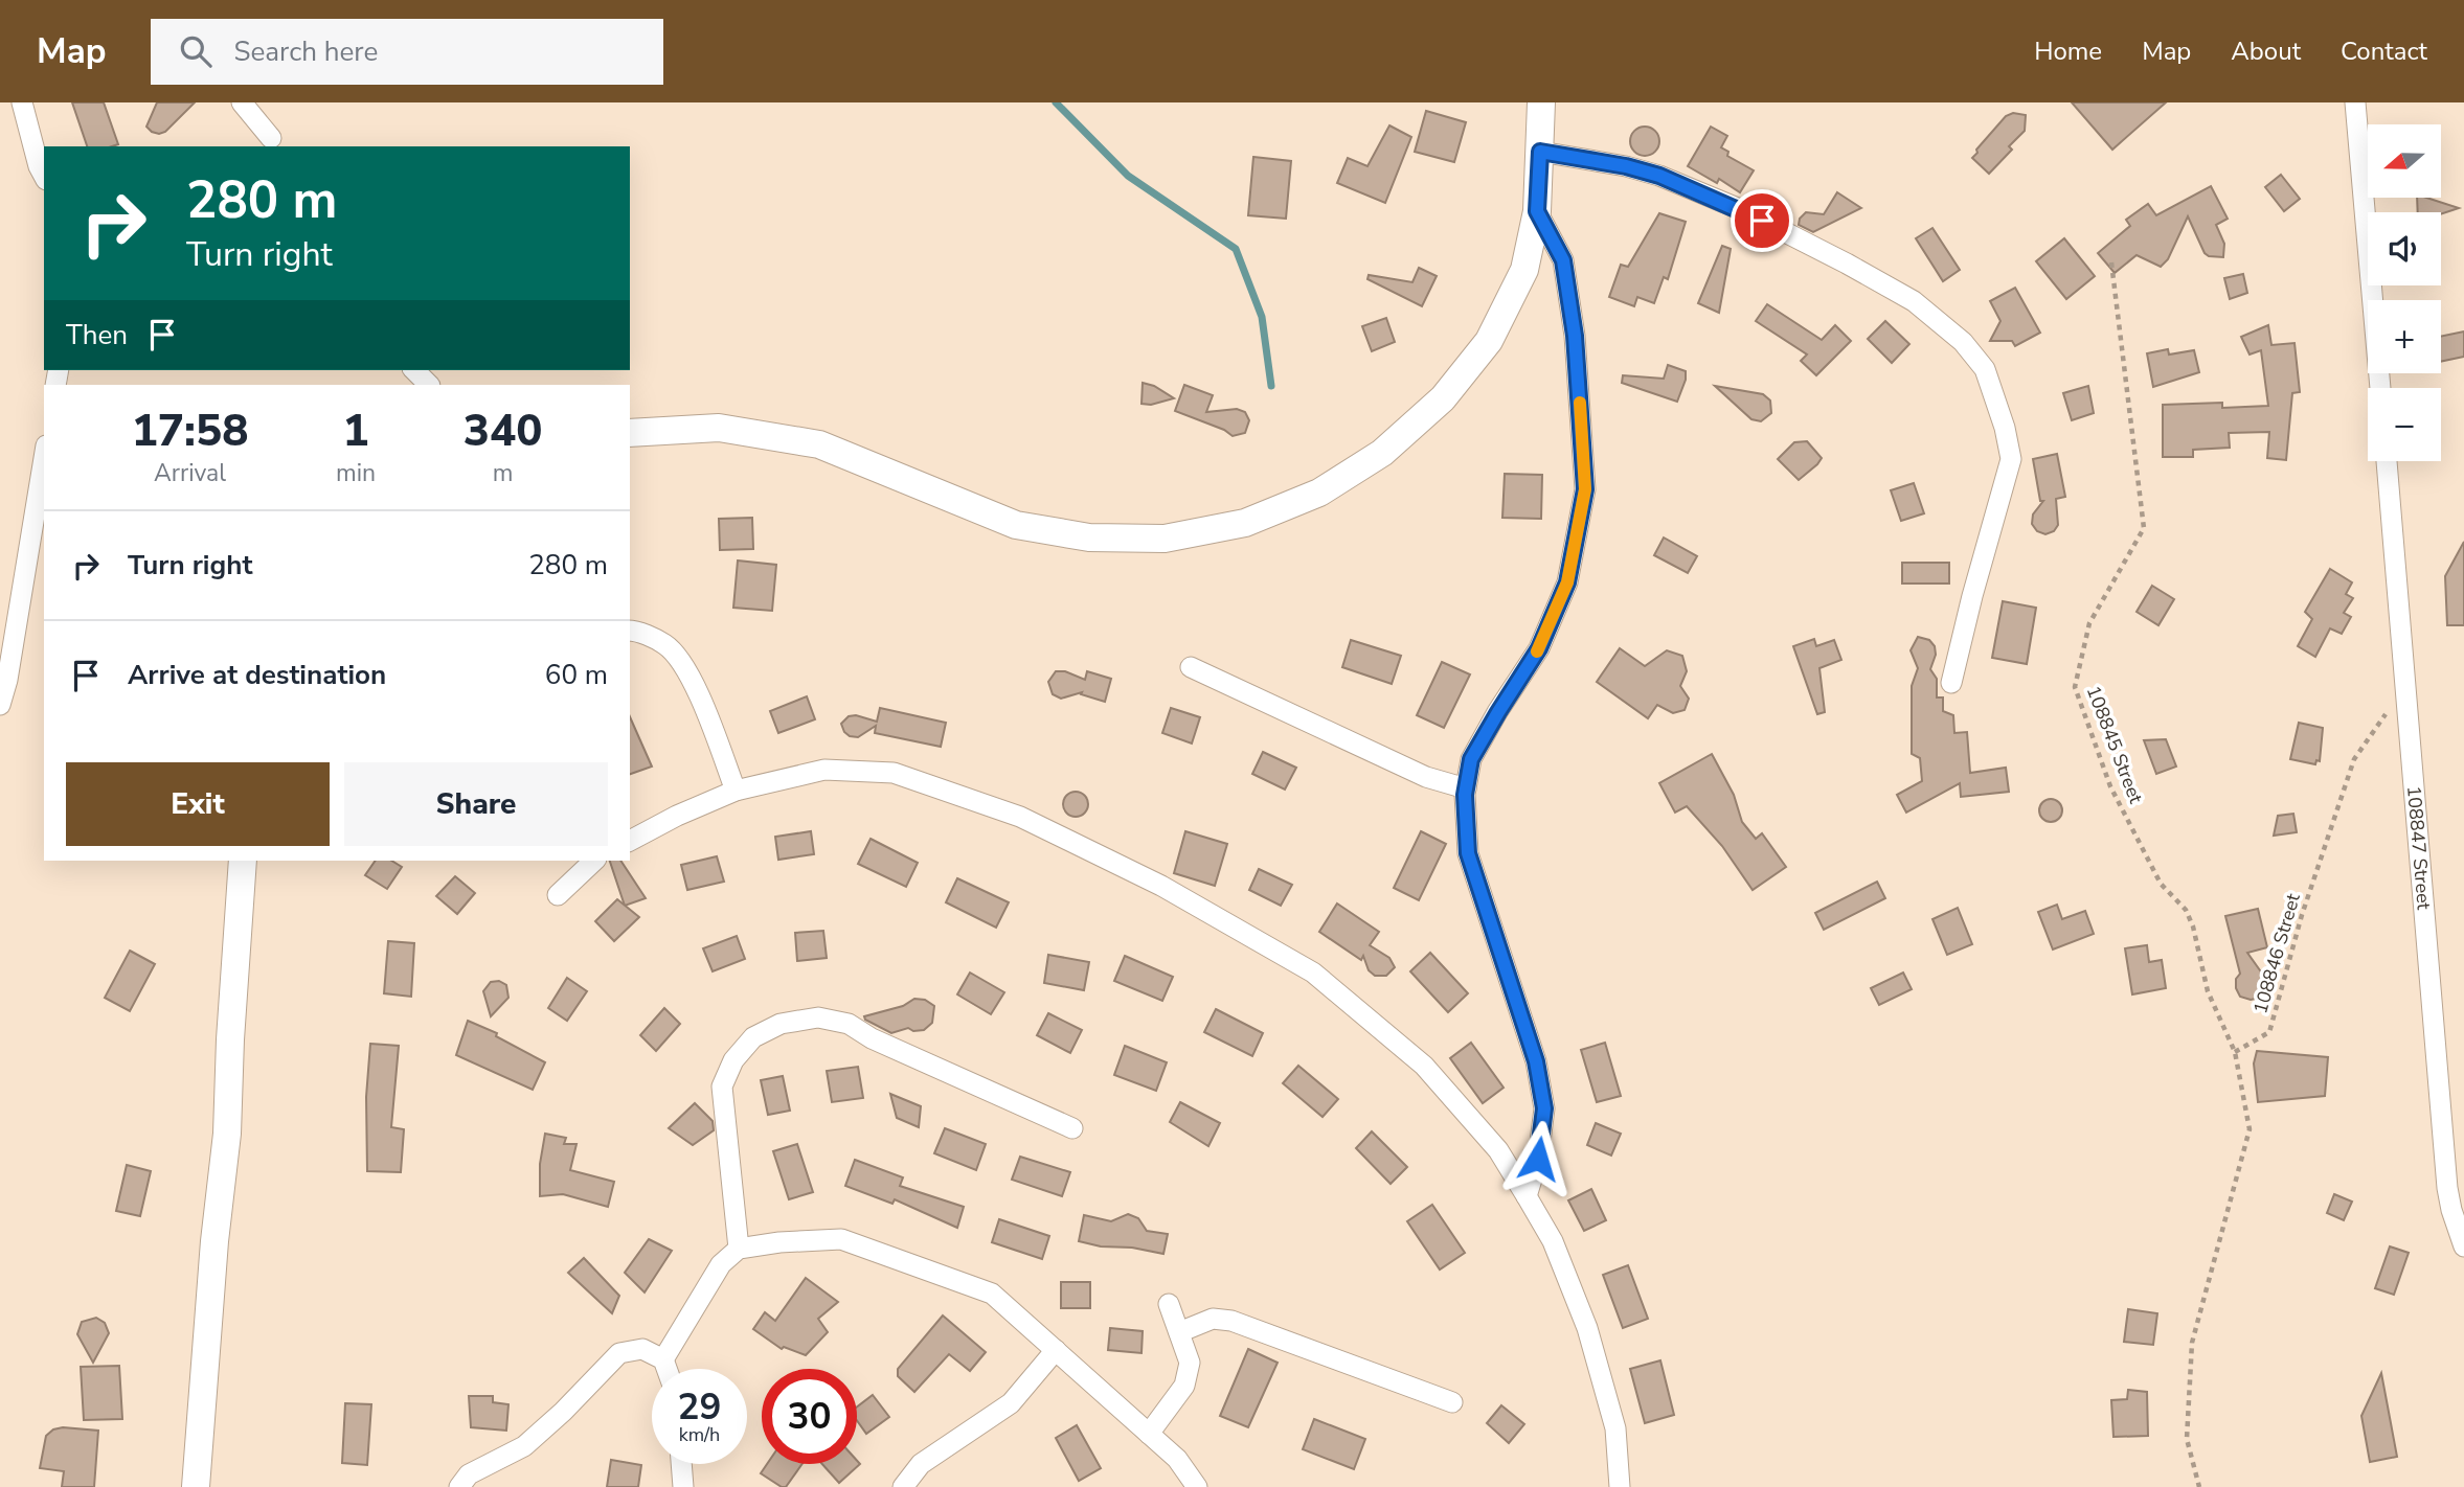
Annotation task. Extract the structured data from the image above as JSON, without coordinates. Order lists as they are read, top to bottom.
{
  "streets": {
    "street": ["108847 Street"],
    "path": ["108845 Street", "108846 Street"]
  },
  "crossings": [
    ["108845 Street", "108846 Street"],
    ["108847 Street", "108846 Street"]
  ],
  "north": "left",
  "page": {
    "header": "Map",
    "search": "Search here",
    "nav": [
      "Home",
      "Map",
      "About",
      "Contact"
    ],
    "map_buttons": ["+", "−"],
    "turn": ["280 m", "Turn right"],
    "then": "Then",
    "eta": [
      "17:58",
      "Arrival",
      "1",
      "min",
      "340",
      "m"
    ],
    "list": [
      {
        "name": "Turn right",
        "value": "280 m"
      },
      {
        "name": "Arrive at destination",
        "value": "60 m"
      }
    ],
    "buttons": ["Exit", "Share"],
    "speed": "29 km/h",
    "limit": "30"
  }
}
